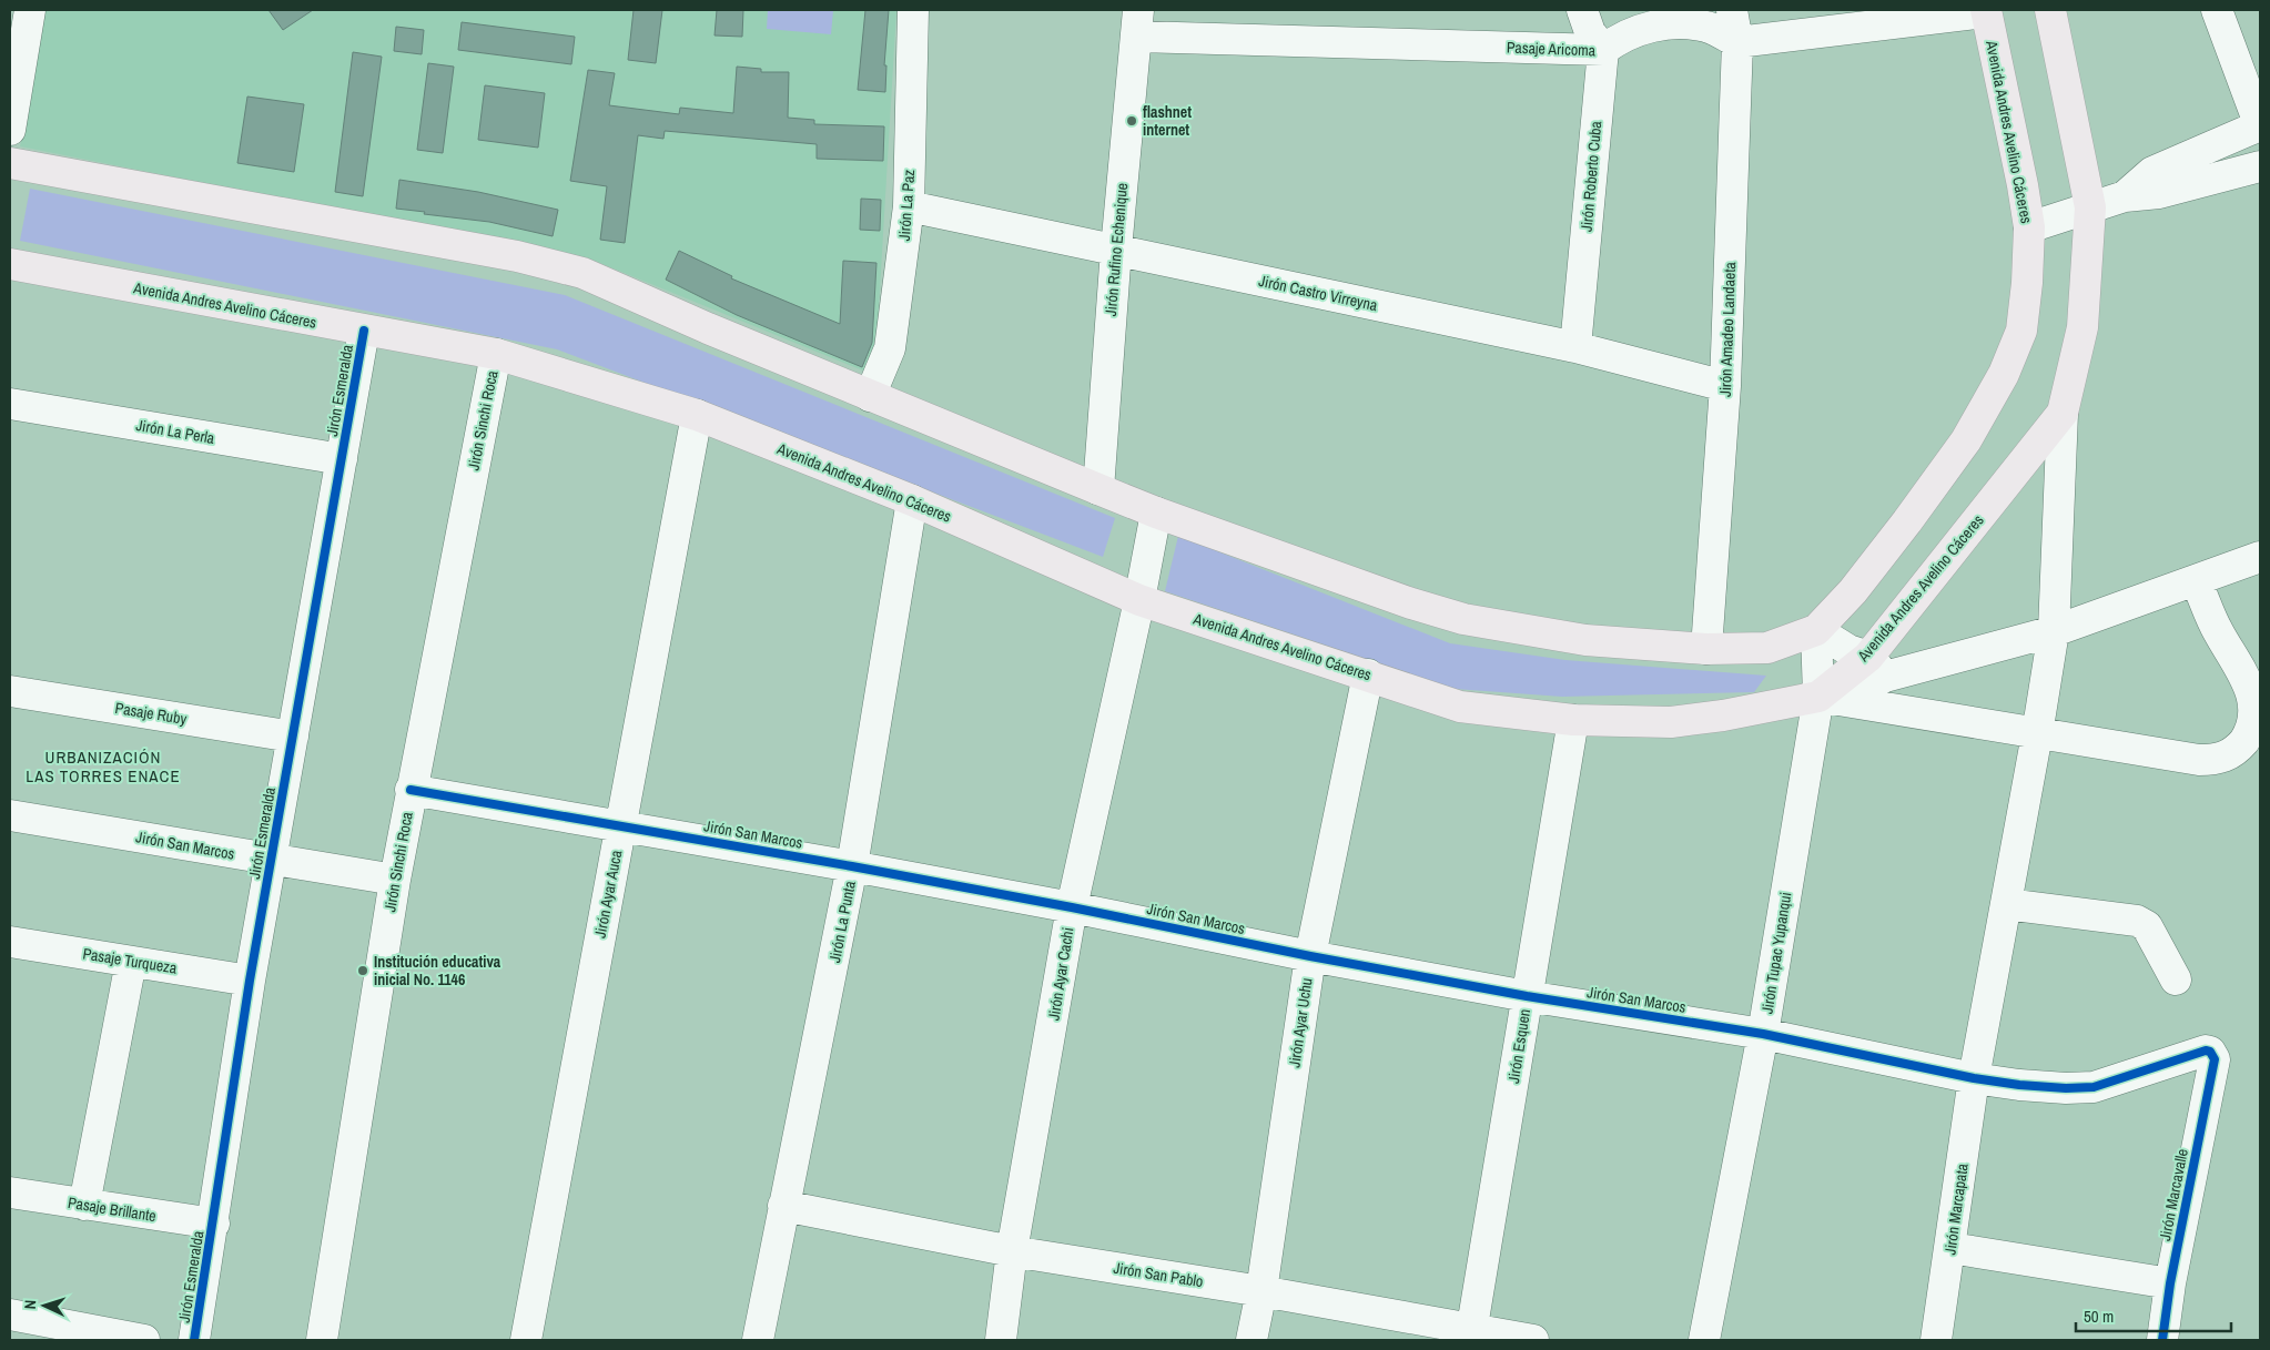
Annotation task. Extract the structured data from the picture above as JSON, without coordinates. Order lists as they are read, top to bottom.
{
  "streets": {
    "main road": ["Avenida Andres Avelino Cáceres"],
    "street": [
      "Pasaje Aricoma",
      "Jirón Roberto Cuba",
      "Jirón La Paz",
      "Jirón Rufino Echenique",
      "Jirón Castro Virreyna",
      "Jirón Amadeo Landaeta",
      "Jirón Esmeralda",
      "Jirón Sinchi Roca",
      "Jirón La Perla",
      "Pasaje Ruby",
      "Jirón San Marcos",
      "Jirón Ayar Auca",
      "Jirón La Punta",
      "Jirón Tupac Yupanqui",
      "Pasaje Turqueza",
      "Jirón Ayar Cachi",
      "Jirón Ayar Uchu",
      "Jirón Esquen",
      "Jirón Marcavalle",
      "Pasaje Brillante",
      "Jirón Marcapata",
      "Jirón San Pablo"
    ]
  },
  "crossings": [
    ["Pasaje Aricoma", "Jirón Roberto Cuba"],
    ["Pasaje Aricoma", "Jirón Rufino Echenique"],
    ["Pasaje Aricoma", "Jirón Amadeo Landaeta"],
    ["Avenida Andres Avelino Cáceres", "Jirón La Paz"],
    ["Avenida Andres Avelino Cáceres", "Jirón Rufino Echenique"],
    ["Avenida Andres Avelino Cáceres", "Jirón Amadeo Landaeta"],
    ["Avenida Andres Avelino Cáceres", "Jirón Esmeralda"],
    ["Avenida Andres Avelino Cáceres", "Jirón Sinchi Roca"],
    ["Avenida Andres Avelino Cáceres", "Jirón Ayar Auca"],
    ["Avenida Andres Avelino Cáceres", "Jirón La Punta"],
    ["Avenida Andres Avelino Cáceres", "Jirón Tupac Yupanqui"],
    ["Avenida Andres Avelino Cáceres", "Jirón Ayar Cachi"],
    ["Avenida Andres Avelino Cáceres", "Jirón Ayar Uchu"],
    ["Avenida Andres Avelino Cáceres", "Jirón Esquen"],
    ["Avenida Andres Avelino Cáceres", "Jirón Marcapata"],
    ["Jirón Roberto Cuba", "Jirón Castro Virreyna"],
    ["Jirón La Paz", "Jirón Castro Virreyna"],
    ["Jirón Rufino Echenique", "Jirón Castro Virreyna"],
    ["Jirón Castro Virreyna", "Jirón Amadeo Landaeta"],
    ["Jirón Esmeralda", "Jirón La Perla"],
    ["Jirón Esmeralda", "Pasaje Ruby"],
    ["Jirón Esmeralda", "Jirón San Marcos"],
    ["Jirón Esmeralda", "Pasaje Turqueza"],
    ["Jirón Esmeralda", "Pasaje Brillante"],
    ["Jirón Sinchi Roca", "Jirón San Marcos"],
    ["Jirón San Marcos", "Jirón Ayar Auca"],
    ["Jirón San Marcos", "Jirón La Punta"],
    ["Jirón San Marcos", "Jirón Tupac Yupanqui"],
    ["Jirón San Marcos", "Jirón Ayar Cachi"],
    ["Jirón San Marcos", "Jirón Ayar Uchu"],
    ["Jirón San Marcos", "Jirón Esquen"],
    ["Jirón San Marcos", "Jirón Marcavalle"],
    ["Jirón San Marcos", "Jirón Marcapata"],
    ["Jirón La Punta", "Jirón San Pablo"],
    ["Jirón Ayar Cachi", "Jirón San Pablo"],
    ["Jirón Ayar Uchu", "Jirón San Pablo"],
    ["Jirón Esquen", "Jirón San Pablo"]
  ],
  "districts": ["URBANIZACIÓN LAS TORRES ENACE"],
  "places": ["flashnet internet", "Institución educativa inicial No. 1146"],
  "scale_bar": "50 m",
  "north": "left"
}
